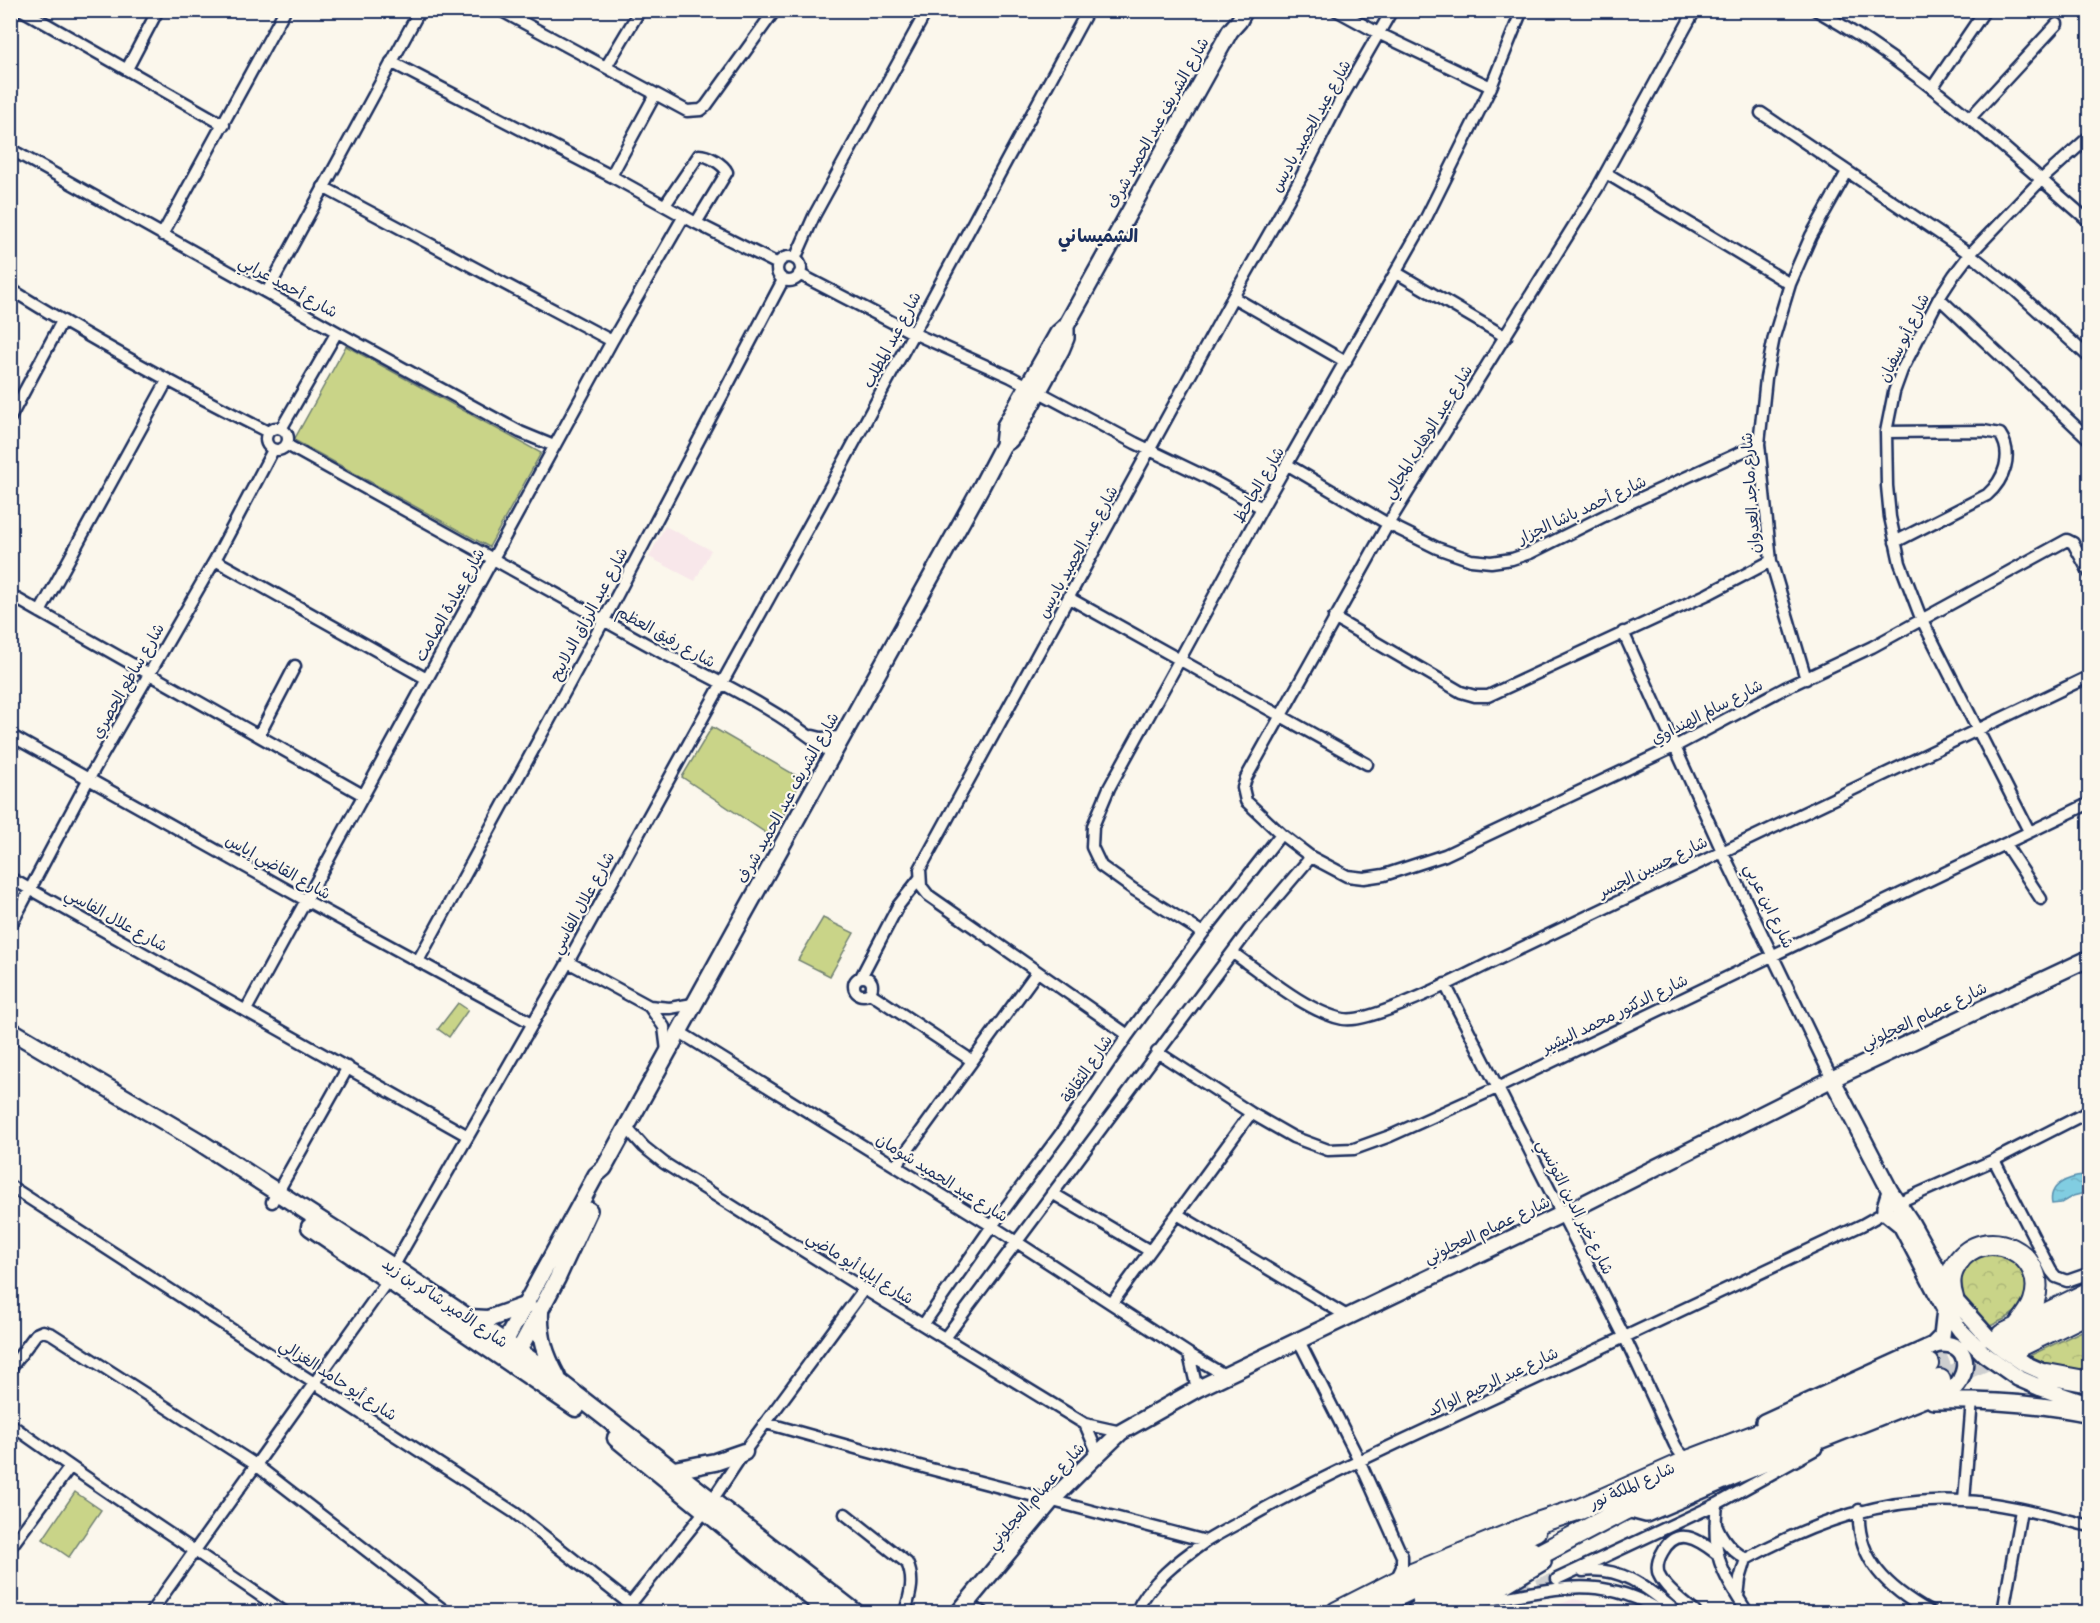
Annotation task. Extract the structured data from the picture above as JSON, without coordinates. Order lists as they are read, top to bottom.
{
  "streets": {
    "highway": ["شارع الملكة نور"],
    "main road": ["شارع الأمير شاكر بن زيد"],
    "street": [
      "شارع الشريف عبد الحميد شرف",
      "شارع عبد الحميد باديس",
      "شارع أحمد عرابي",
      "شارع أبو سفيان",
      "شارع عبد المطلب",
      "شارع عبد الوهاب المجالي",
      "شارع الجاحظ",
      "شارع ماجد العدوان",
      "شارع أحمد باشا الجزار",
      "شارع عبادة الصامت",
      "شارع عبد الرزاق الدلابيح",
      "شارع رفيق العظم",
      "شارع ساطع الحصري",
      "شارع سالم الهنداوي",
      "شارع القاضي إياس",
      "شارع حسين الجسر",
      "شارع علال الفاسي",
      "شارع ابن عربي",
      "شارع الدكتور محمد البشير",
      "شارع عصام العجلوني",
      "شارع الثقافة",
      "شارع عبد الحميد شومان",
      "شارع خير الدين التونسي",
      "شارع إيليا أبو ماضي",
      "شارع أبو حامد الغزالي",
      "شارع عبد الرحيم الواكد"
    ]
  },
  "crossings": [
    ["شارع الشريف عبد الحميد شرف", "شارع رفيق العظم"],
    ["شارع الشريف عبد الحميد شرف", "شارع عبد الحميد شومان"],
    ["شارع الشريف عبد الحميد شرف", "شارع إيليا أبو ماضي"],
    ["شارع الشريف عبد الحميد شرف", "شارع الأمير شاكر بن زيد"],
    ["شارع أحمد عرابي", "شارع عبادة الصامت"],
    ["شارع أبو سفيان", "شارع سالم الهنداوي"],
    ["شارع أبو سفيان", "شارع حسين الجسر"],
    ["شارع أبو سفيان", "شارع الدكتور محمد البشير"],
    ["شارع عبد المطلب", "شارع رفيق العظم"],
    ["شارع عبد المطلب", "شارع علال الفاسي"],
    ["شارع عبد الوهاب المجالي", "شارع أحمد باشا الجزار"],
    ["شارع عبد الوهاب المجالي", "شارع سالم الهنداوي"],
    ["شارع عبد الوهاب المجالي", "شارع الثقافة"],
    ["شارع الجاحظ", "شارع أحمد باشا الجزار"],
    ["شارع الجاحظ", "شارع الثقافة"],
    ["شارع ماجد العدوان", "شارع أحمد باشا الجزار"],
    ["شارع ماجد العدوان", "شارع سالم الهنداوي"],
    ["شارع عبادة الصامت", "شارع رفيق العظم"],
    ["شارع عبادة الصامت", "شارع القاضي إياس"],
    ["شارع عبادة الصامت", "شارع علال الفاسي"],
    ["شارع عبد الرزاق الدلابيح", "شارع رفيق العظم"],
    ["شارع عبد الرزاق الدلابيح", "شارع القاضي إياس"],
    ["شارع رفيق العظم", "شارع ساطع الحصري"],
    ["شارع رفيق العظم", "شارع علال الفاسي"],
    ["شارع ساطع الحصري", "شارع القاضي إياس"],
    ["شارع ساطع الحصري", "شارع علال الفاسي"],
    ["شارع سالم الهنداوي", "شارع ابن عربي"],
    ["شارع القاضي إياس", "شارع علال الفاسي"],
    ["شارع حسين الجسر", "شارع ابن عربي"],
    ["شارع حسين الجسر", "شارع خير الدين التونسي"],
    ["شارع علال الفاسي", "شارع الأمير شاكر بن زيد"],
    ["شارع علال الفاسي", "شارع أبو حامد الغزالي"],
    ["شارع ابن عربي", "شارع الدكتور محمد البشير"],
    ["شارع ابن عربي", "شارع عصام العجلوني"],
    ["شارع ابن عربي", "شارع عبد الرحيم الواكد"],
    ["شارع الدكتور محمد البشير", "شارع خير الدين التونسي"],
    ["شارع عصام العجلوني", "شارع عبد الحميد شومان"],
    ["شارع عصام العجلوني", "شارع خير الدين التونسي"],
    ["شارع عصام العجلوني", "شارع إيليا أبو ماضي"],
    ["شارع الثقافة", "شارع عبد الحميد شومان"],
    ["شارع الثقافة", "شارع إيليا أبو ماضي"],
    ["شارع خير الدين التونسي", "شارع عبد الرحيم الواكد"]
  ],
  "districts": ["الشميساني"]
}
